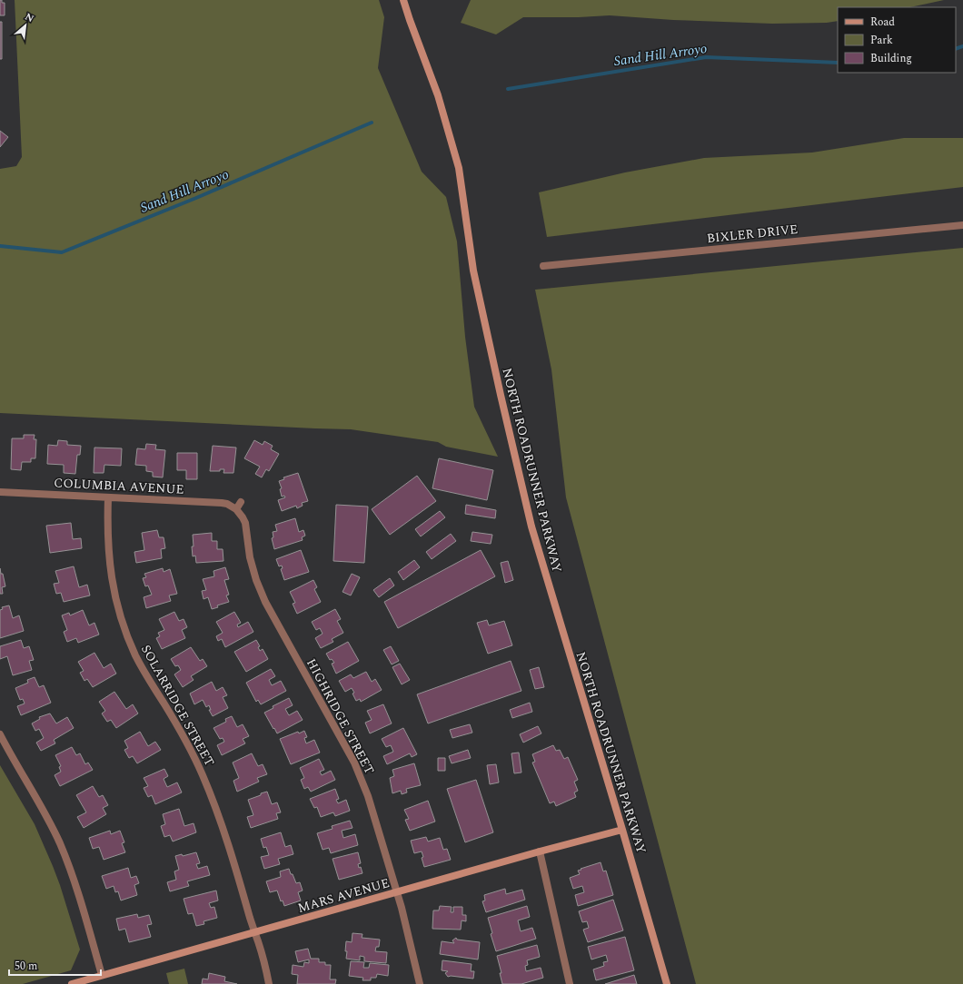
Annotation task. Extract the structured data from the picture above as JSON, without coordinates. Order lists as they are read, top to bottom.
{
  "streets": {
    "street": [
      "BIXLER DRIVE",
      "NORTH ROADRUNNER PARKWAY",
      "COLUMBIA AVENUE",
      "SOLARRIDGE STREET",
      "HIGHRIDGE STREET",
      "MARS AVENUE"
    ]
  },
  "crossings": [
    ["NORTH ROADRUNNER PARKWAY", "MARS AVENUE"],
    ["COLUMBIA AVENUE", "SOLARRIDGE STREET"],
    ["COLUMBIA AVENUE", "HIGHRIDGE STREET"],
    ["SOLARRIDGE STREET", "MARS AVENUE"],
    ["HIGHRIDGE STREET", "MARS AVENUE"]
  ],
  "water": ["Sand Hill Arroyo"],
  "legend": ["Road", "Park", "Building"],
  "scale_bar": "50 m",
  "north": "top right"
}
